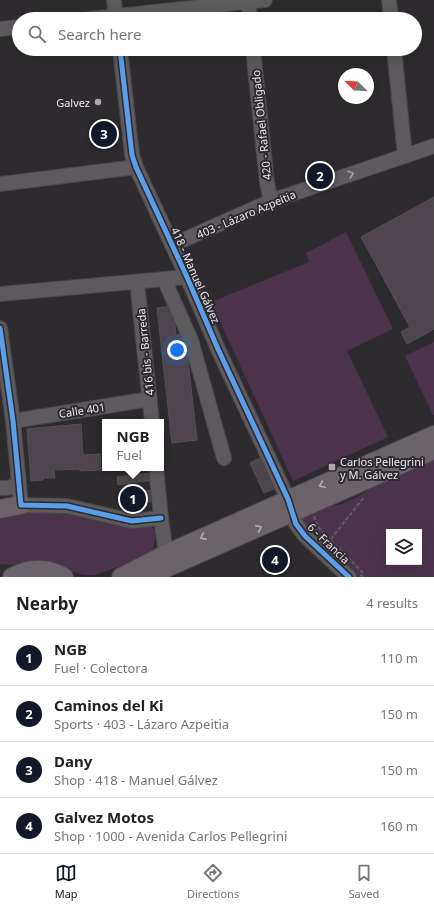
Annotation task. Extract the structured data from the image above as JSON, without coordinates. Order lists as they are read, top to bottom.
{
  "streets": {
    "street": [
      "420 - Rafael Obligado",
      "403 - Lázaro Azpeitia",
      "418 - Manuel Gálvez",
      "416 bis - Barreda",
      "Calle 401",
      "6 - Francia"
    ]
  },
  "crossings": [
    ["420 - Rafael Obligado", "403 - Lázaro Azpeitia"],
    ["403 - Lázaro Azpeitia", "418 - Manuel Gálvez"],
    ["418 - Manuel Gálvez", "6 - Francia"],
    ["416 bis - Barreda", "Calle 401"]
  ],
  "one_way": ["403 - Lázaro Azpeitia"],
  "places": {
    "other": ["Galvez"],
    "transit": ["Carlos Pellegrini y M. Gálvez"]
  },
  "north": "top left",
  "page": {
    "search": "Search here",
    "pins": [
      "3",
      "2",
      "1",
      "4"
    ],
    "popup": ["NGB", "Fuel"],
    "heading": ["Nearby", "4 results"],
    "list": [
      {
        "mark": "1",
        "name": "NGB",
        "note": "Fuel · Colectora",
        "value": "110 m"
      },
      {
        "mark": "2",
        "name": "Caminos del Ki",
        "note": "Sports · 403 - Lázaro Azpeitia",
        "value": "150 m"
      },
      {
        "mark": "3",
        "name": "Dany",
        "note": "Shop · 418 - Manuel Gálvez",
        "value": "150 m"
      },
      {
        "mark": "4",
        "name": "Galvez Motos",
        "note": "Shop · 1000 - Avenida Carlos Pellegrini",
        "value": "160 m"
      }
    ],
    "nav": ["Map", "Directions", "Saved"]
  }
}
